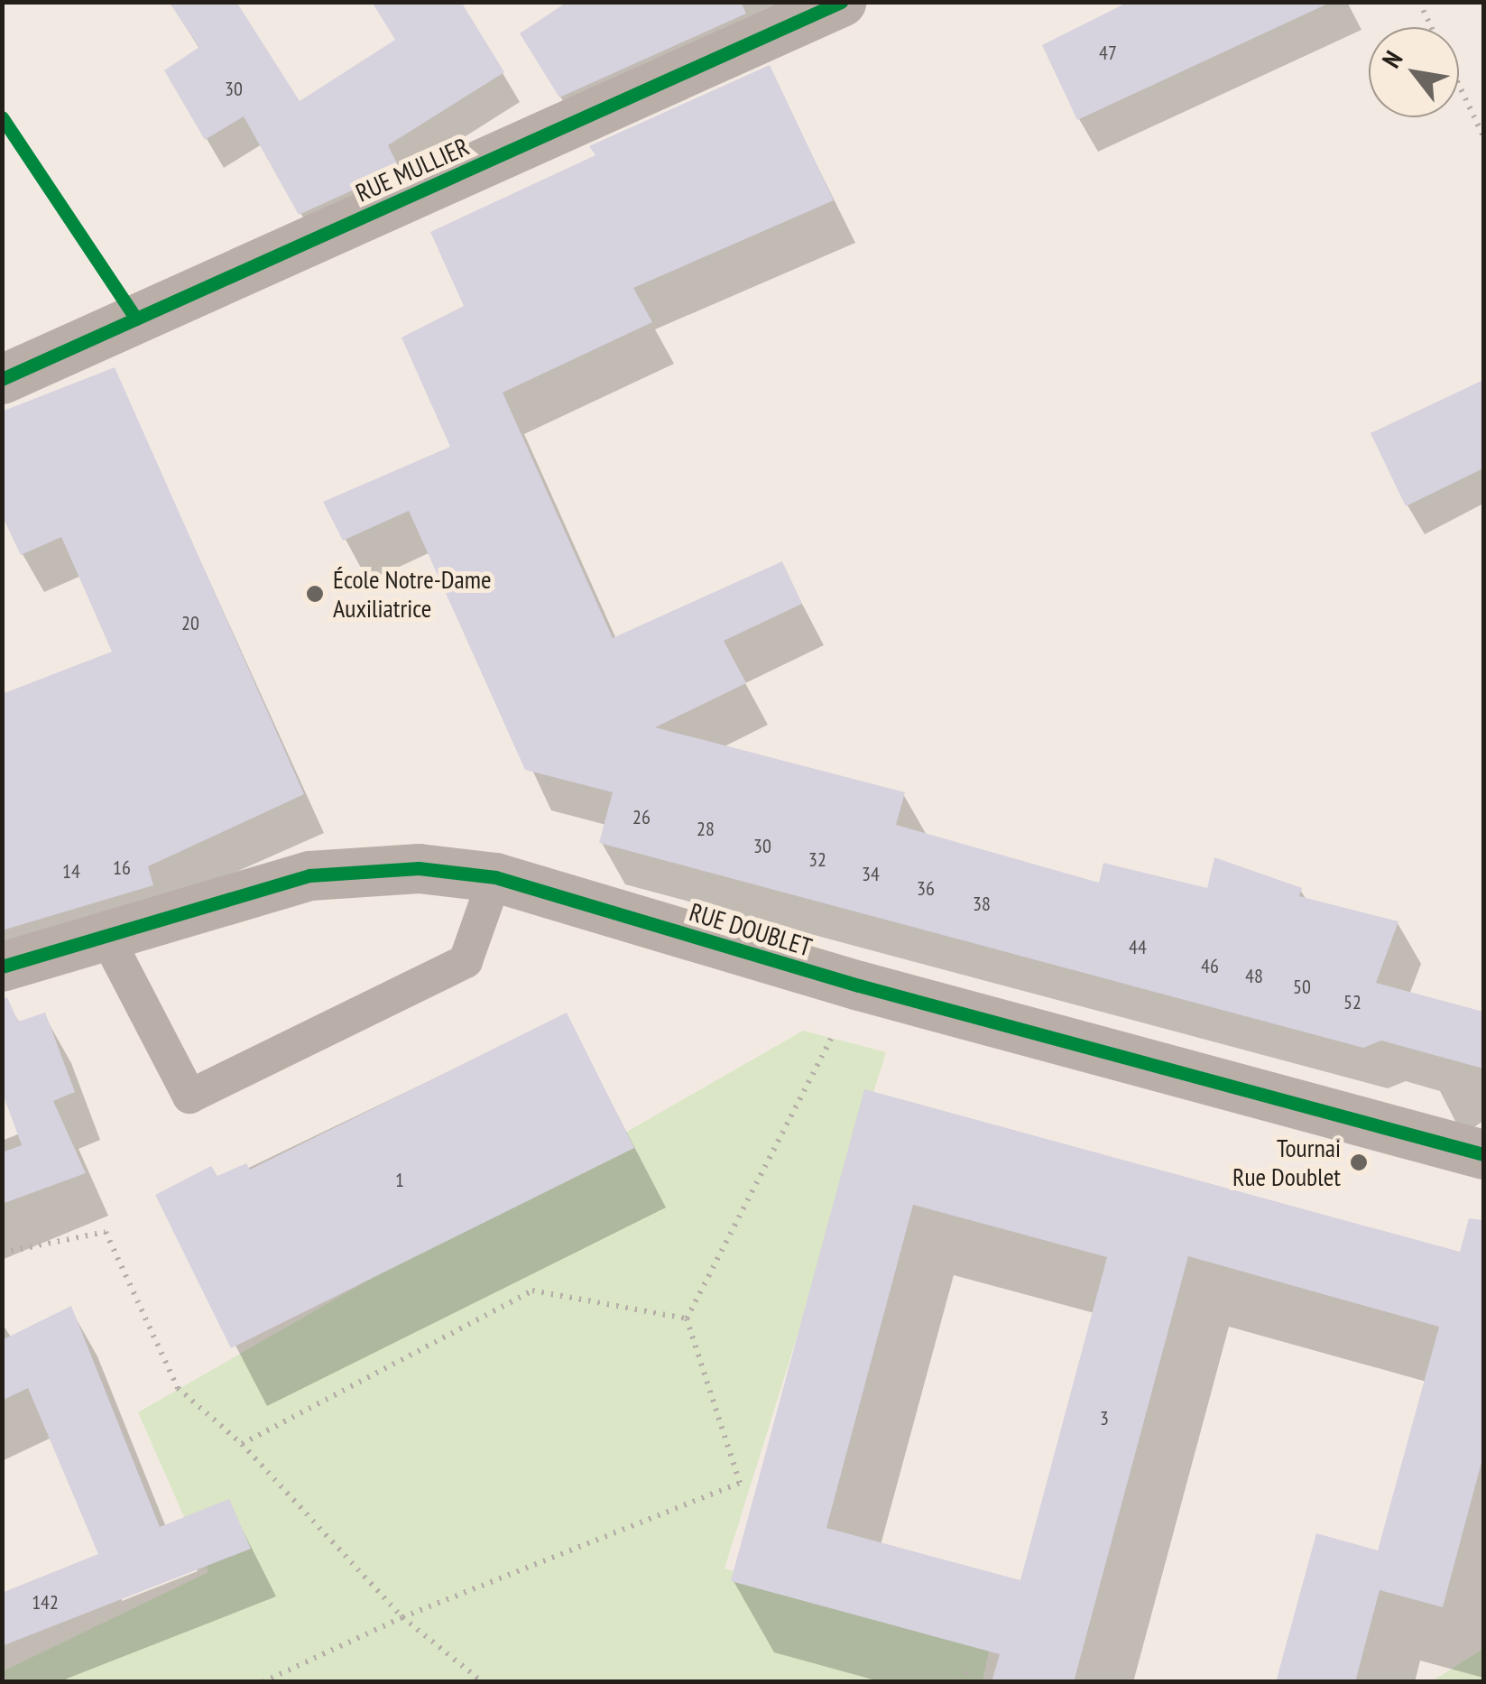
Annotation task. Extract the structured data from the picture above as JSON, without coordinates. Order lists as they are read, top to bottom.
{
  "streets": {
    "street": ["RUE MULLIER", "RUE DOUBLET"]
  },
  "places": ["École Notre-Dame Auxiliatrice", "Tournai Rue Doublet"],
  "house_numbers": [
    "47",
    "30",
    "20",
    "26",
    "28",
    "30",
    "32",
    "16",
    "14",
    "34",
    "36",
    "38",
    "44",
    "46",
    "48",
    "50",
    "52",
    "1",
    "3",
    "142"
  ],
  "north": "top left"
}
